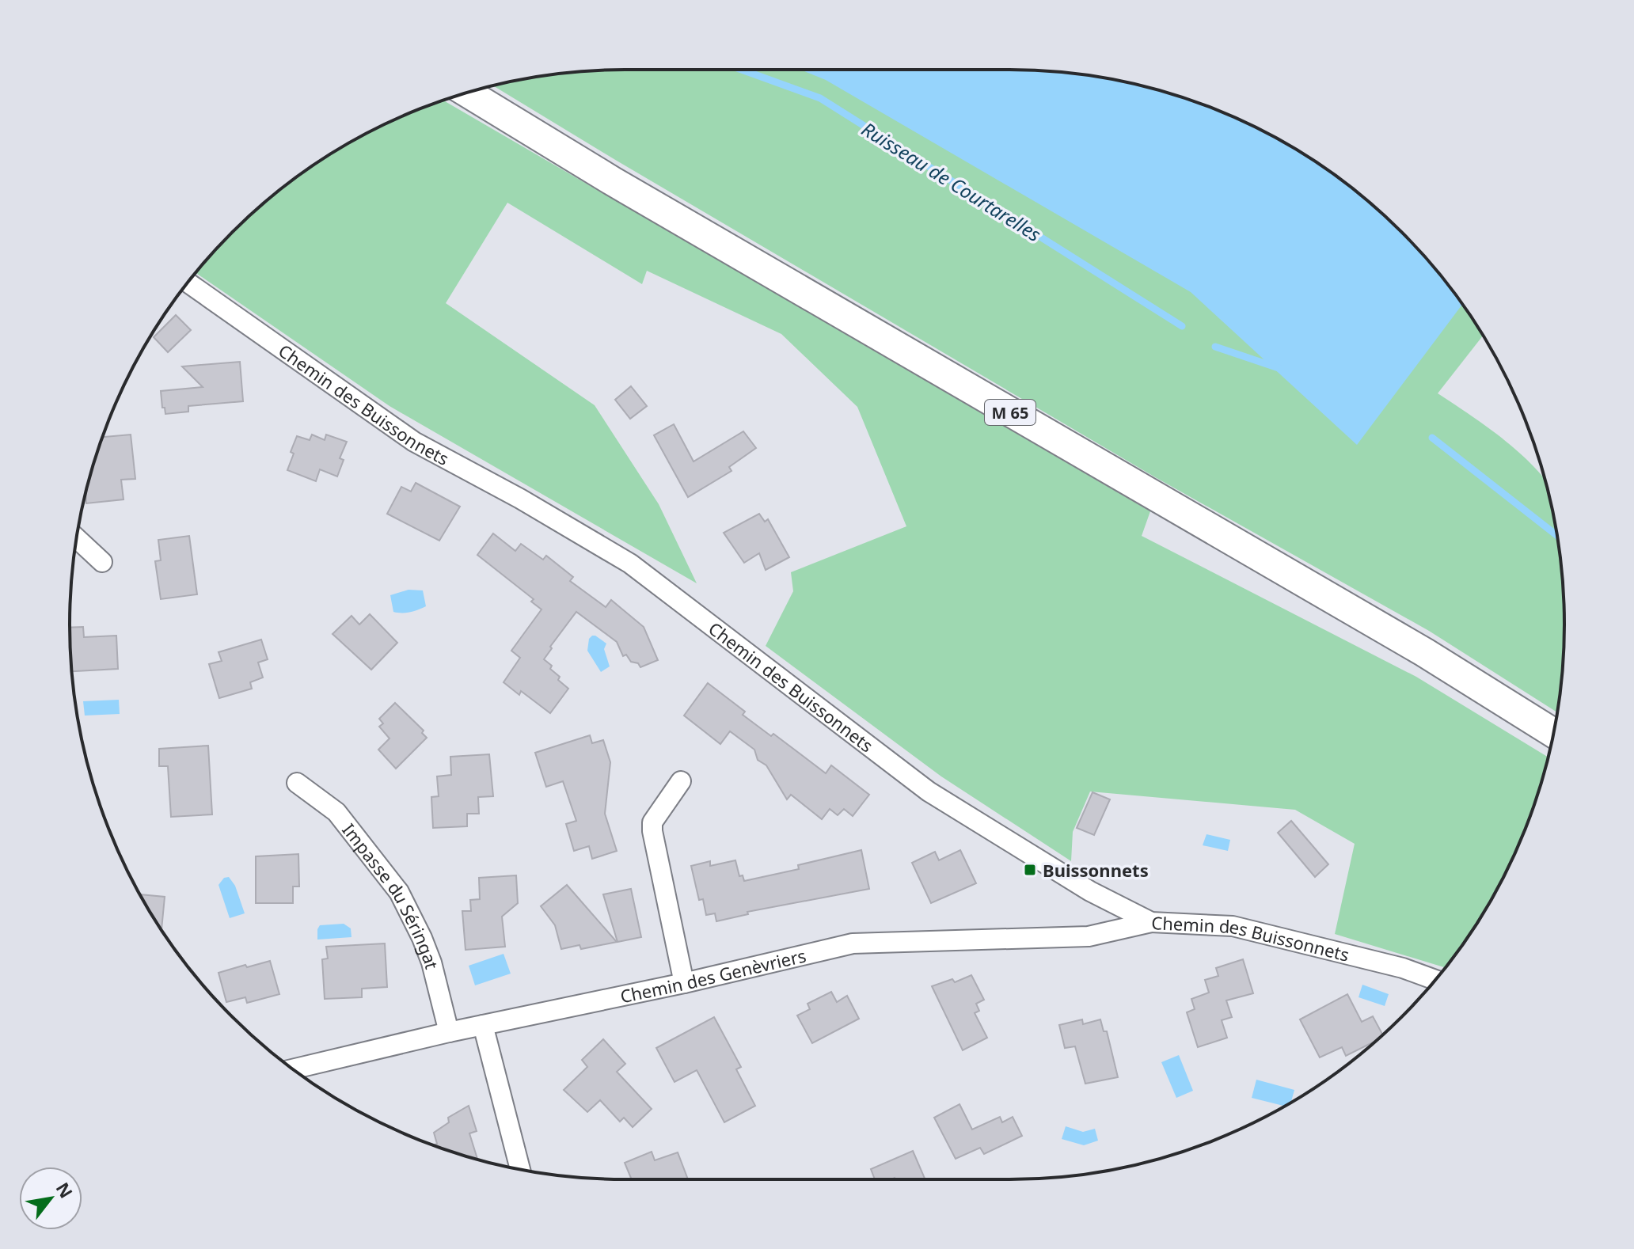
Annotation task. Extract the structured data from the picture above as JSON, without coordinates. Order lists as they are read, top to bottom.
{
  "streets": {
    "main road": ["M 65"],
    "street": ["Chemin des Buissonnets", "Impasse du Séringat", "Chemin des Genèvriers"]
  },
  "crossings": [
    ["Chemin des Buissonnets", "Chemin des Genèvriers"],
    ["Impasse du Séringat", "Chemin des Genèvriers"]
  ],
  "water": ["Ruisseau de Courtarelles"],
  "places": {
    "transit": ["Buissonnets"]
  },
  "north": "top right"
}
